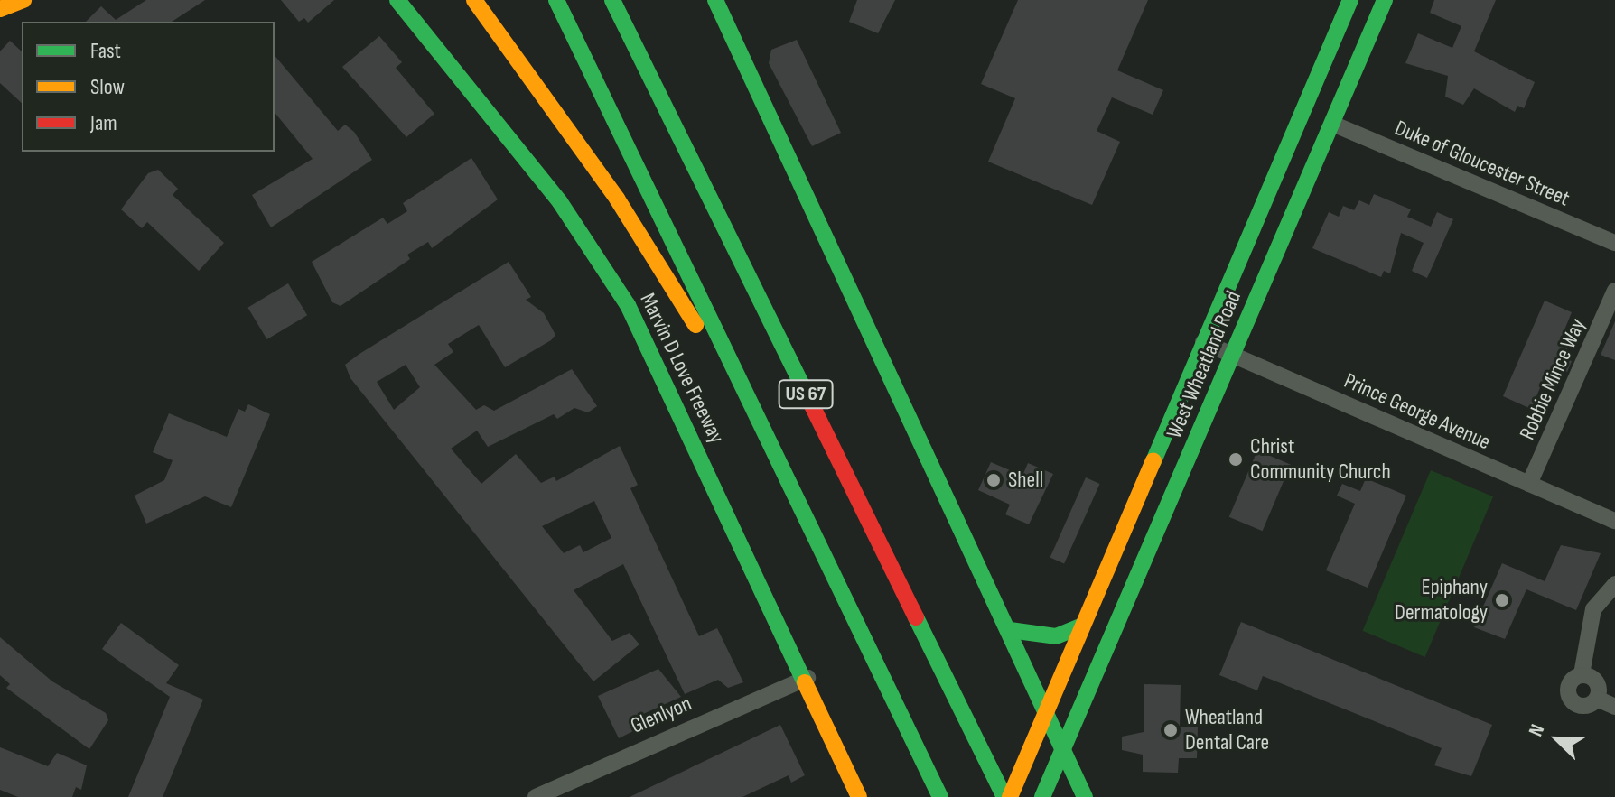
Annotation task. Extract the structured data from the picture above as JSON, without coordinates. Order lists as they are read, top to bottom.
{
  "streets": {
    "main road": ["West Wheatland Road", "Marvin D Love Freeway", "US 67"],
    "street": [
      "Duke of Gloucester Street",
      "Robbie Mince Way",
      "Prince George Avenue",
      "Glenlyon"
    ]
  },
  "crossings": [
    ["Duke of Gloucester Street", "West Wheatland Road"],
    ["West Wheatland Road", "Prince George Avenue"],
    ["Marvin D Love Freeway", "Glenlyon"],
    ["Robbie Mince Way", "Prince George Avenue"]
  ],
  "places": [
    "Christ Community Church",
    "Shell",
    "Epiphany Dermatology",
    "Wheatland Dental Care"
  ],
  "legend": ["Fast", "Slow", "Jam"],
  "north": "top left"
}
